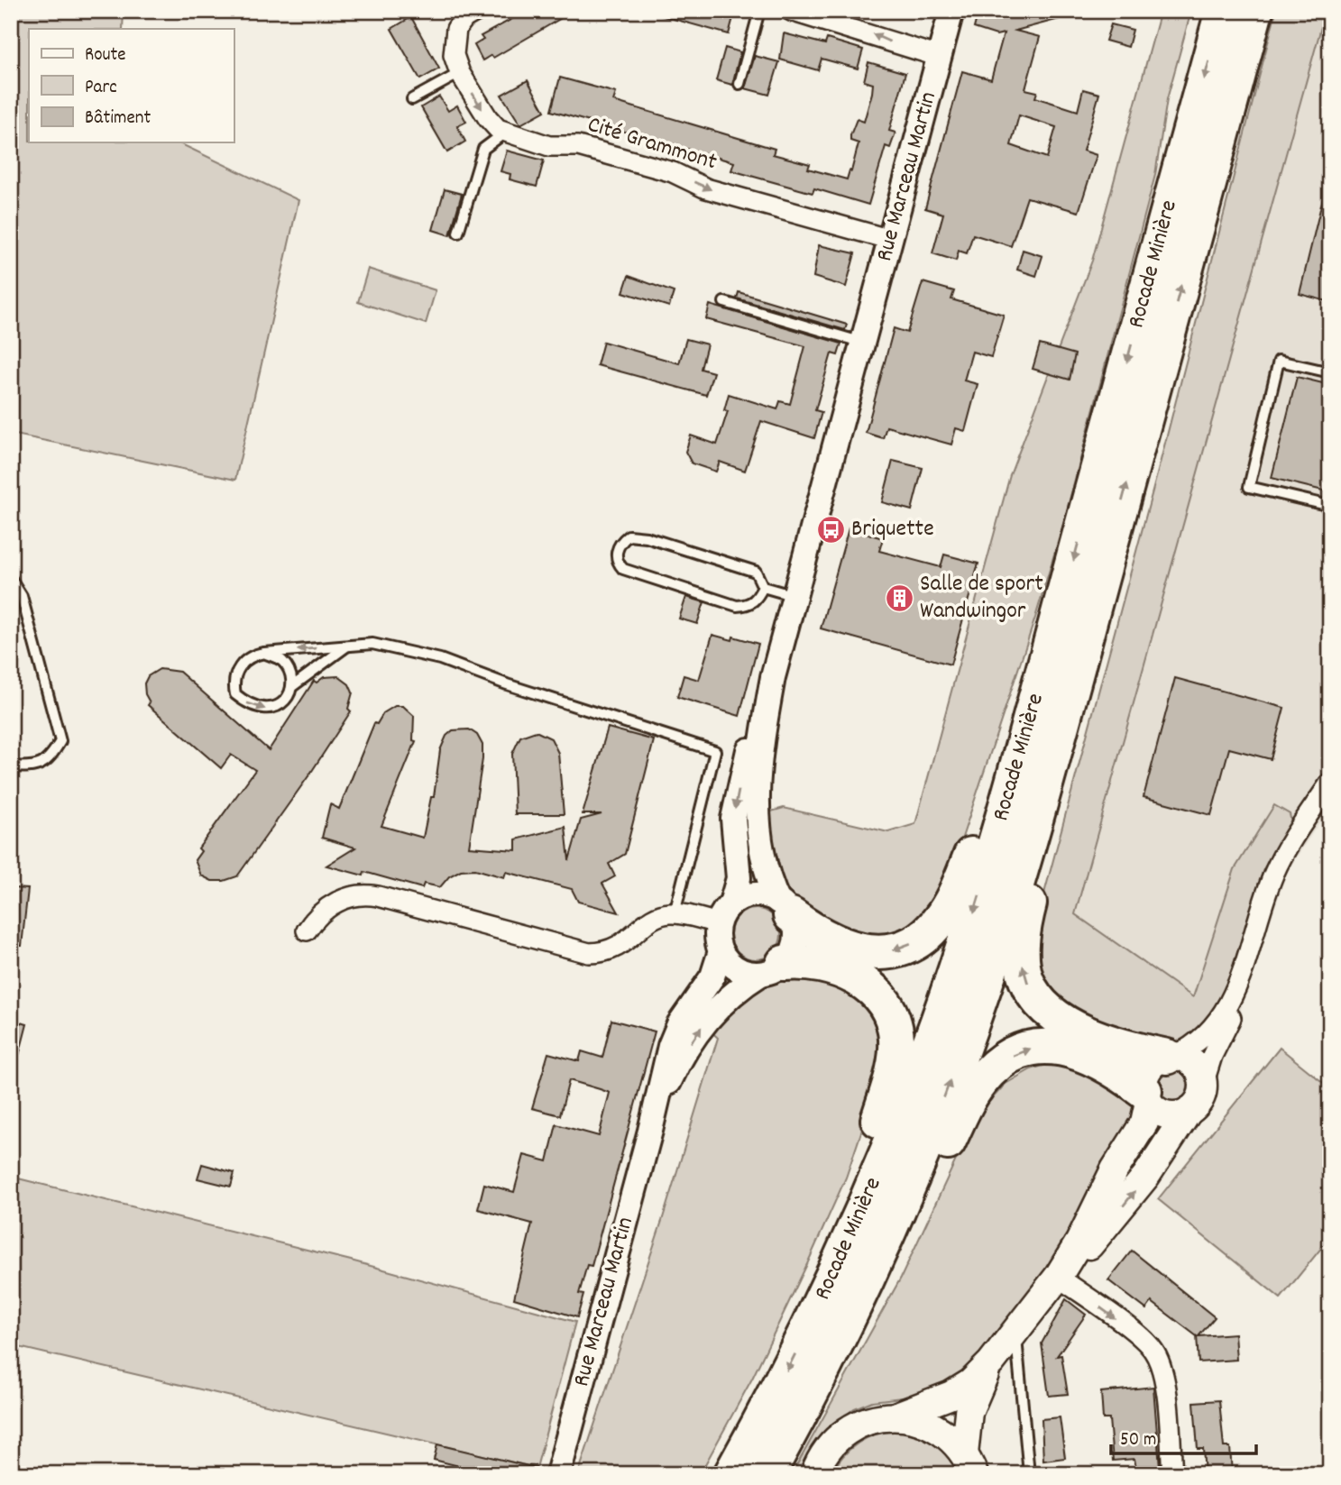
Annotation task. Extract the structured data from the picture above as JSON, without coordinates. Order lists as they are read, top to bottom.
{
  "streets": {
    "highway": ["Rocade Minière"],
    "street": ["Cité Grammont", "Rue Marceau Martin"]
  },
  "crossings": [
    ["Cité Grammont", "Rue Marceau Martin"]
  ],
  "one_way": ["Cité Grammont"],
  "places": {
    "bus stop": ["Briquette"],
    "building": ["Salle de sport Wandwingor"]
  },
  "legend": ["Route", "Parc", "Bâtiment"],
  "scale_bar": "50 m"
}
